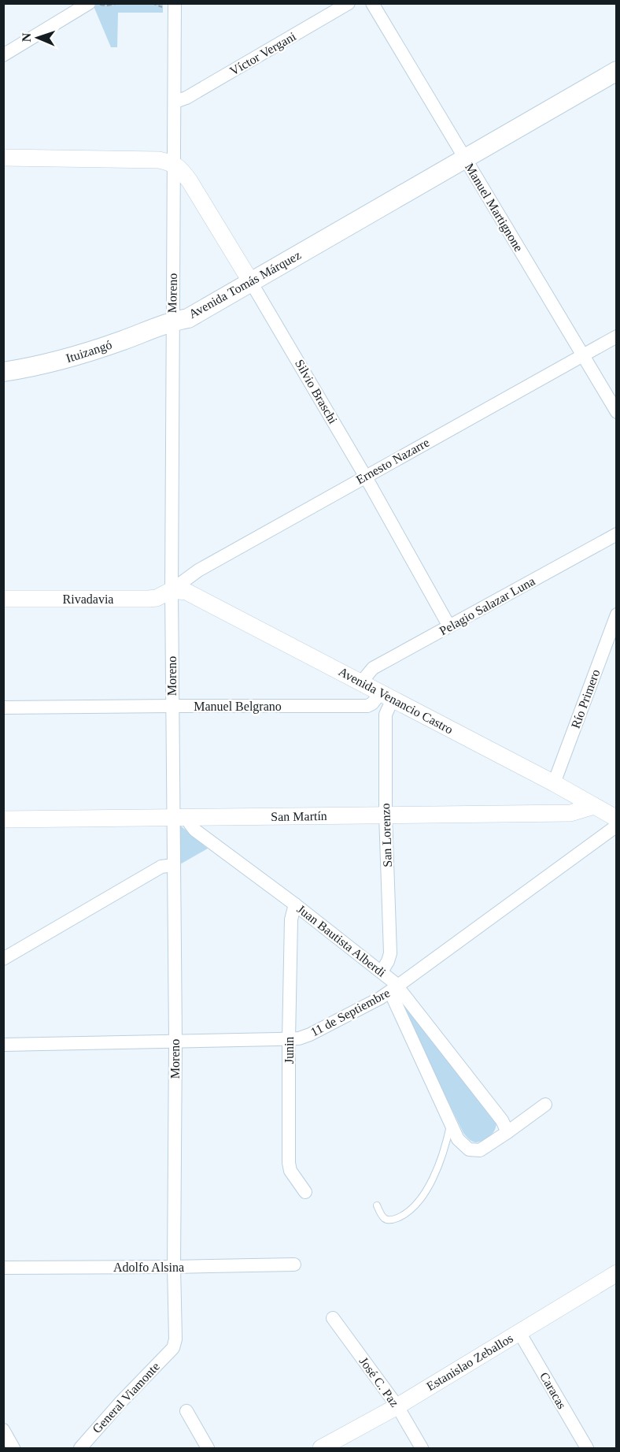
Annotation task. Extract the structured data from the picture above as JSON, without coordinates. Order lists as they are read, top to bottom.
{
  "streets": {
    "main road": ["Avenida Tomás Márquez", "Ituizangó"],
    "street": [
      "Víctor Vergani",
      "Manuel Martignone",
      "Moreno",
      "Silvio Braschi",
      "Ernesto Nazarre",
      "Rivadavia",
      "Pelagio Salazar Luna",
      "Río Primero",
      "Avenida Venancio Castro",
      "Manuel Belgrano",
      "San Martín",
      "San Lorenzo",
      "Juan Bautista Alberdi",
      "11 de Septiembre",
      "Junin",
      "Adolfo Alsina",
      "Estanislao Zeballos",
      "José C. Paz",
      "Caracas",
      "General Viamonte"
    ]
  },
  "crossings": [
    ["Víctor Vergani", "Moreno"],
    ["Manuel Martignone", "Avenida Tomás Márquez"],
    ["Manuel Martignone", "Ernesto Nazarre"],
    ["Avenida Tomás Márquez", "Moreno"],
    ["Avenida Tomás Márquez", "Ituizangó"],
    ["Avenida Tomás Márquez", "Silvio Braschi"],
    ["Moreno", "Ituizangó"],
    ["Moreno", "Silvio Braschi"],
    ["Moreno", "Ernesto Nazarre"],
    ["Moreno", "Rivadavia"],
    ["Moreno", "Avenida Venancio Castro"],
    ["Moreno", "Manuel Belgrano"],
    ["Moreno", "San Martín"],
    ["Moreno", "Juan Bautista Alberdi"],
    ["Moreno", "11 de Septiembre"],
    ["Moreno", "Adolfo Alsina"],
    ["Moreno", "General Viamonte"],
    ["Silvio Braschi", "Ernesto Nazarre"],
    ["Silvio Braschi", "Pelagio Salazar Luna"],
    ["Ernesto Nazarre", "Rivadavia"],
    ["Ernesto Nazarre", "Avenida Venancio Castro"],
    ["Rivadavia", "Avenida Venancio Castro"],
    ["Pelagio Salazar Luna", "Avenida Venancio Castro"],
    ["Río Primero", "Avenida Venancio Castro"],
    ["Avenida Venancio Castro", "Manuel Belgrano"],
    ["Avenida Venancio Castro", "San Martín"],
    ["Avenida Venancio Castro", "San Lorenzo"],
    ["Manuel Belgrano", "San Lorenzo"],
    ["San Martín", "San Lorenzo"],
    ["San Martín", "Juan Bautista Alberdi"],
    ["San Lorenzo", "Juan Bautista Alberdi"],
    ["Juan Bautista Alberdi", "11 de Septiembre"],
    ["Juan Bautista Alberdi", "Junin"],
    ["11 de Septiembre", "Junin"],
    ["Estanislao Zeballos", "José C. Paz"],
    ["Estanislao Zeballos", "Caracas"]
  ],
  "north": "left"
}
